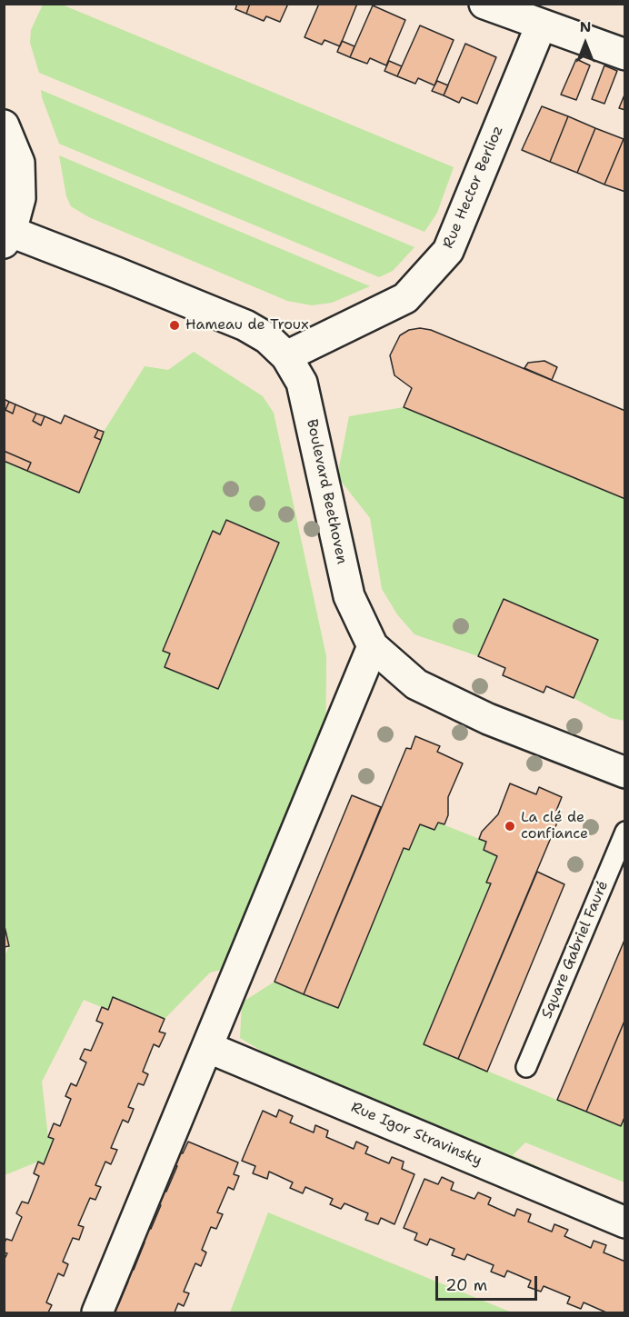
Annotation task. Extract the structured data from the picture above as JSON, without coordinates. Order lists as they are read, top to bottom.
{
  "streets": {
    "street": ["Rue Hector Berlioz", "Boulevard Beethoven", "Rue Igor Stravinsky"],
    "lane": ["Square Gabriel Fauré"]
  },
  "crossings": [
    ["Rue Hector Berlioz", "Boulevard Beethoven"]
  ],
  "places": ["Hameau de Troux", "La clé de confiance"],
  "scale_bar": "20 m",
  "north": "top"
}
